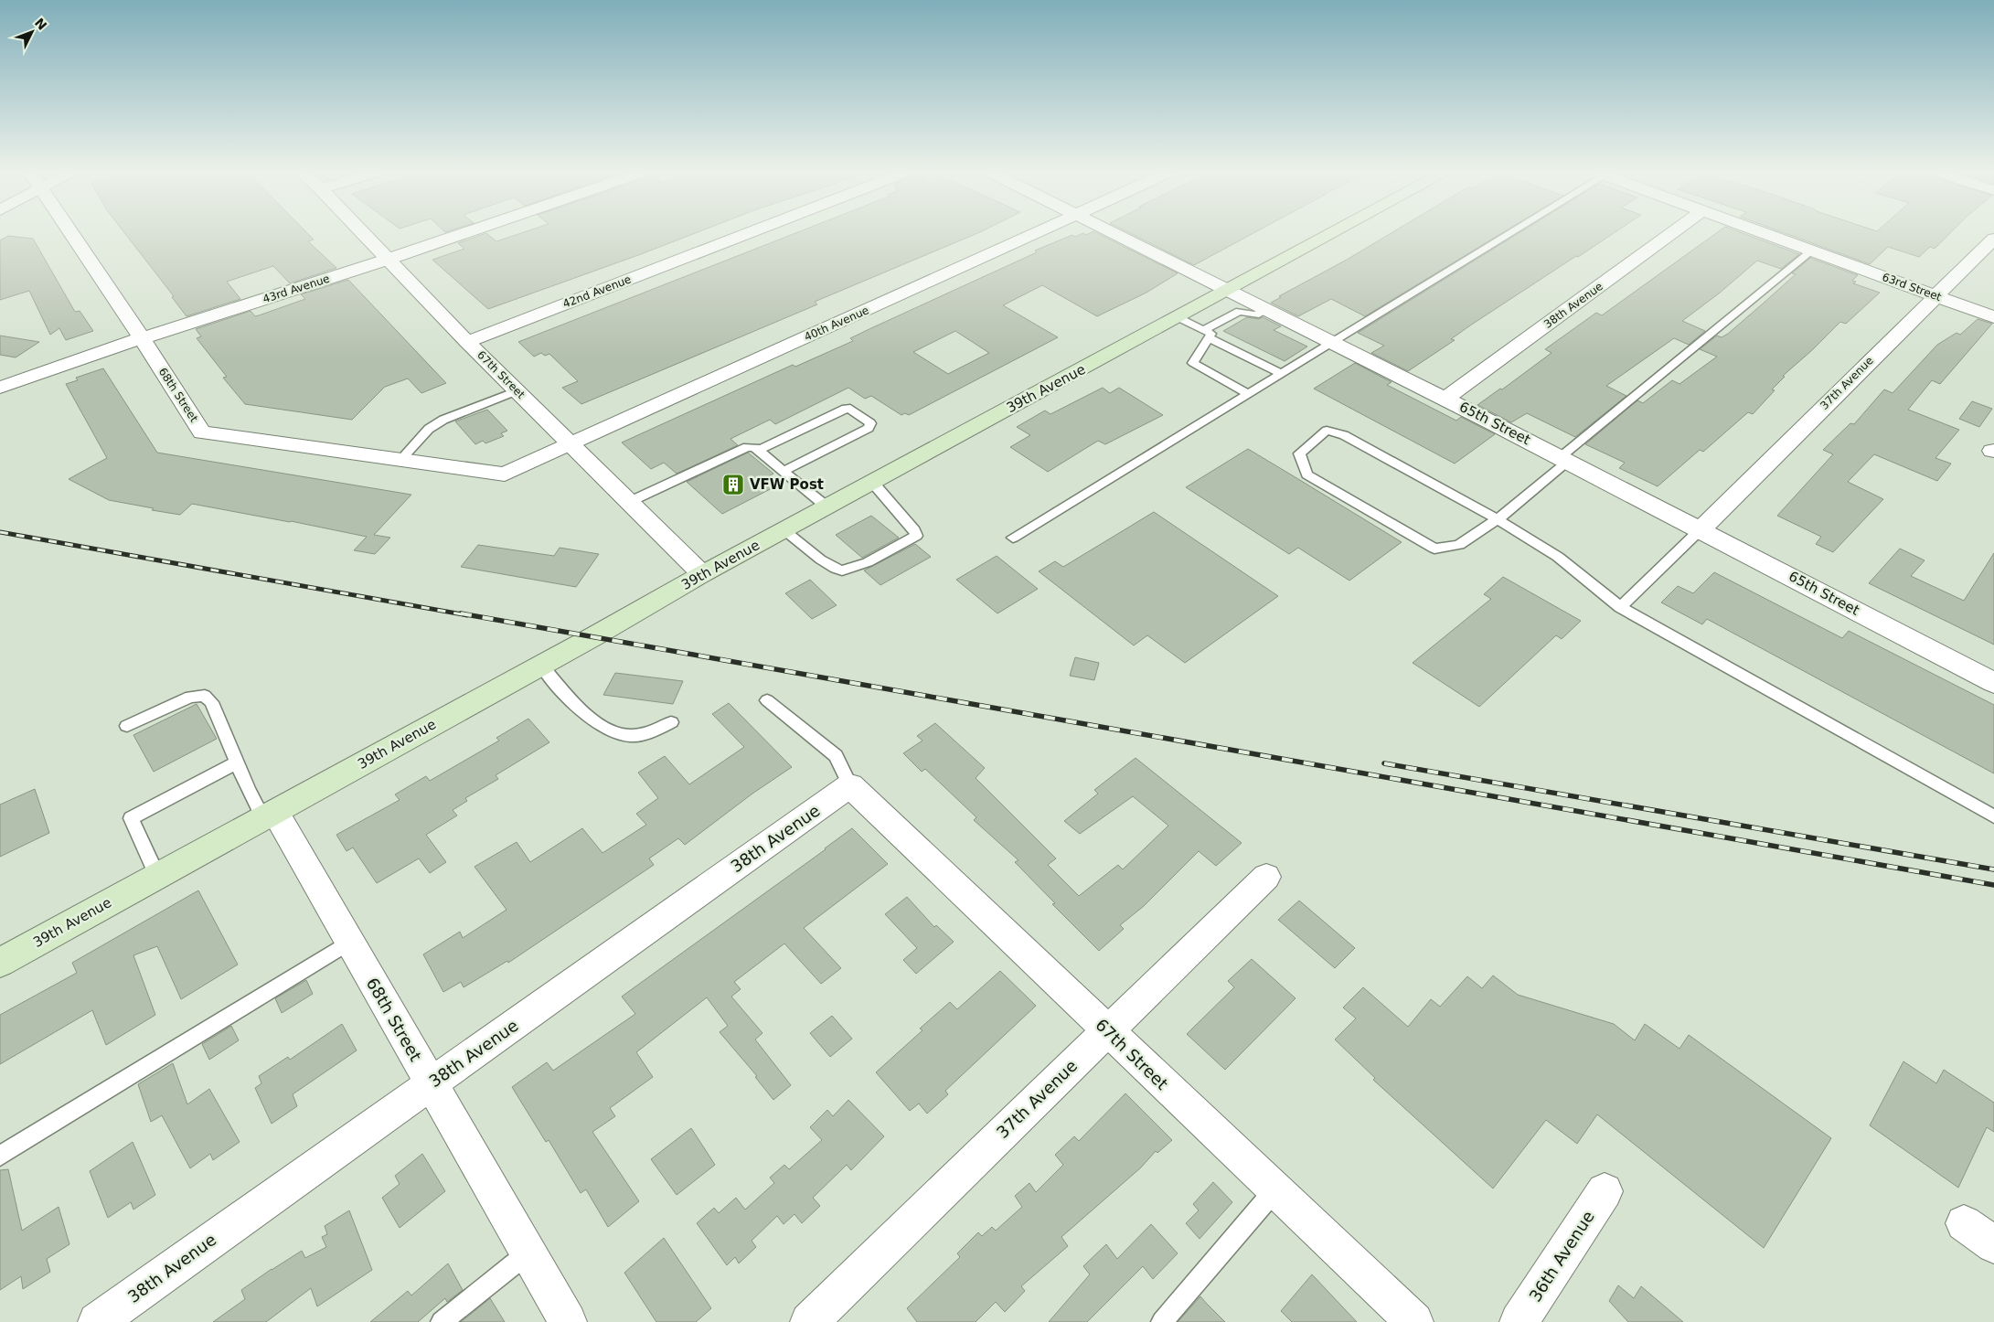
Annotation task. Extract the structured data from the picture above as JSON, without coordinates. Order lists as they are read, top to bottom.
{
  "streets": {
    "main road": ["39th Avenue"],
    "street": [
      "63rd Street",
      "43rd Avenue",
      "42nd Avenue",
      "38th Avenue",
      "40th Avenue",
      "67th Street",
      "37th Avenue",
      "68th Street",
      "65th Street",
      "36th Avenue"
    ]
  },
  "crossings": [
    ["63rd Street", "37th Avenue"],
    ["43rd Avenue", "67th Street"],
    ["43rd Avenue", "68th Street"],
    ["42nd Avenue", "67th Street"],
    ["38th Avenue", "67th Street"],
    ["38th Avenue", "68th Street"],
    ["38th Avenue", "65th Street"],
    ["40th Avenue", "67th Street"],
    ["40th Avenue", "68th Street"],
    ["67th Street", "37th Avenue"],
    ["67th Street", "39th Avenue"],
    ["37th Avenue", "65th Street"],
    ["39th Avenue", "68th Street"],
    ["39th Avenue", "65th Street"]
  ],
  "places": {
    "building": ["VFW Post"]
  },
  "north": "top right"
}
